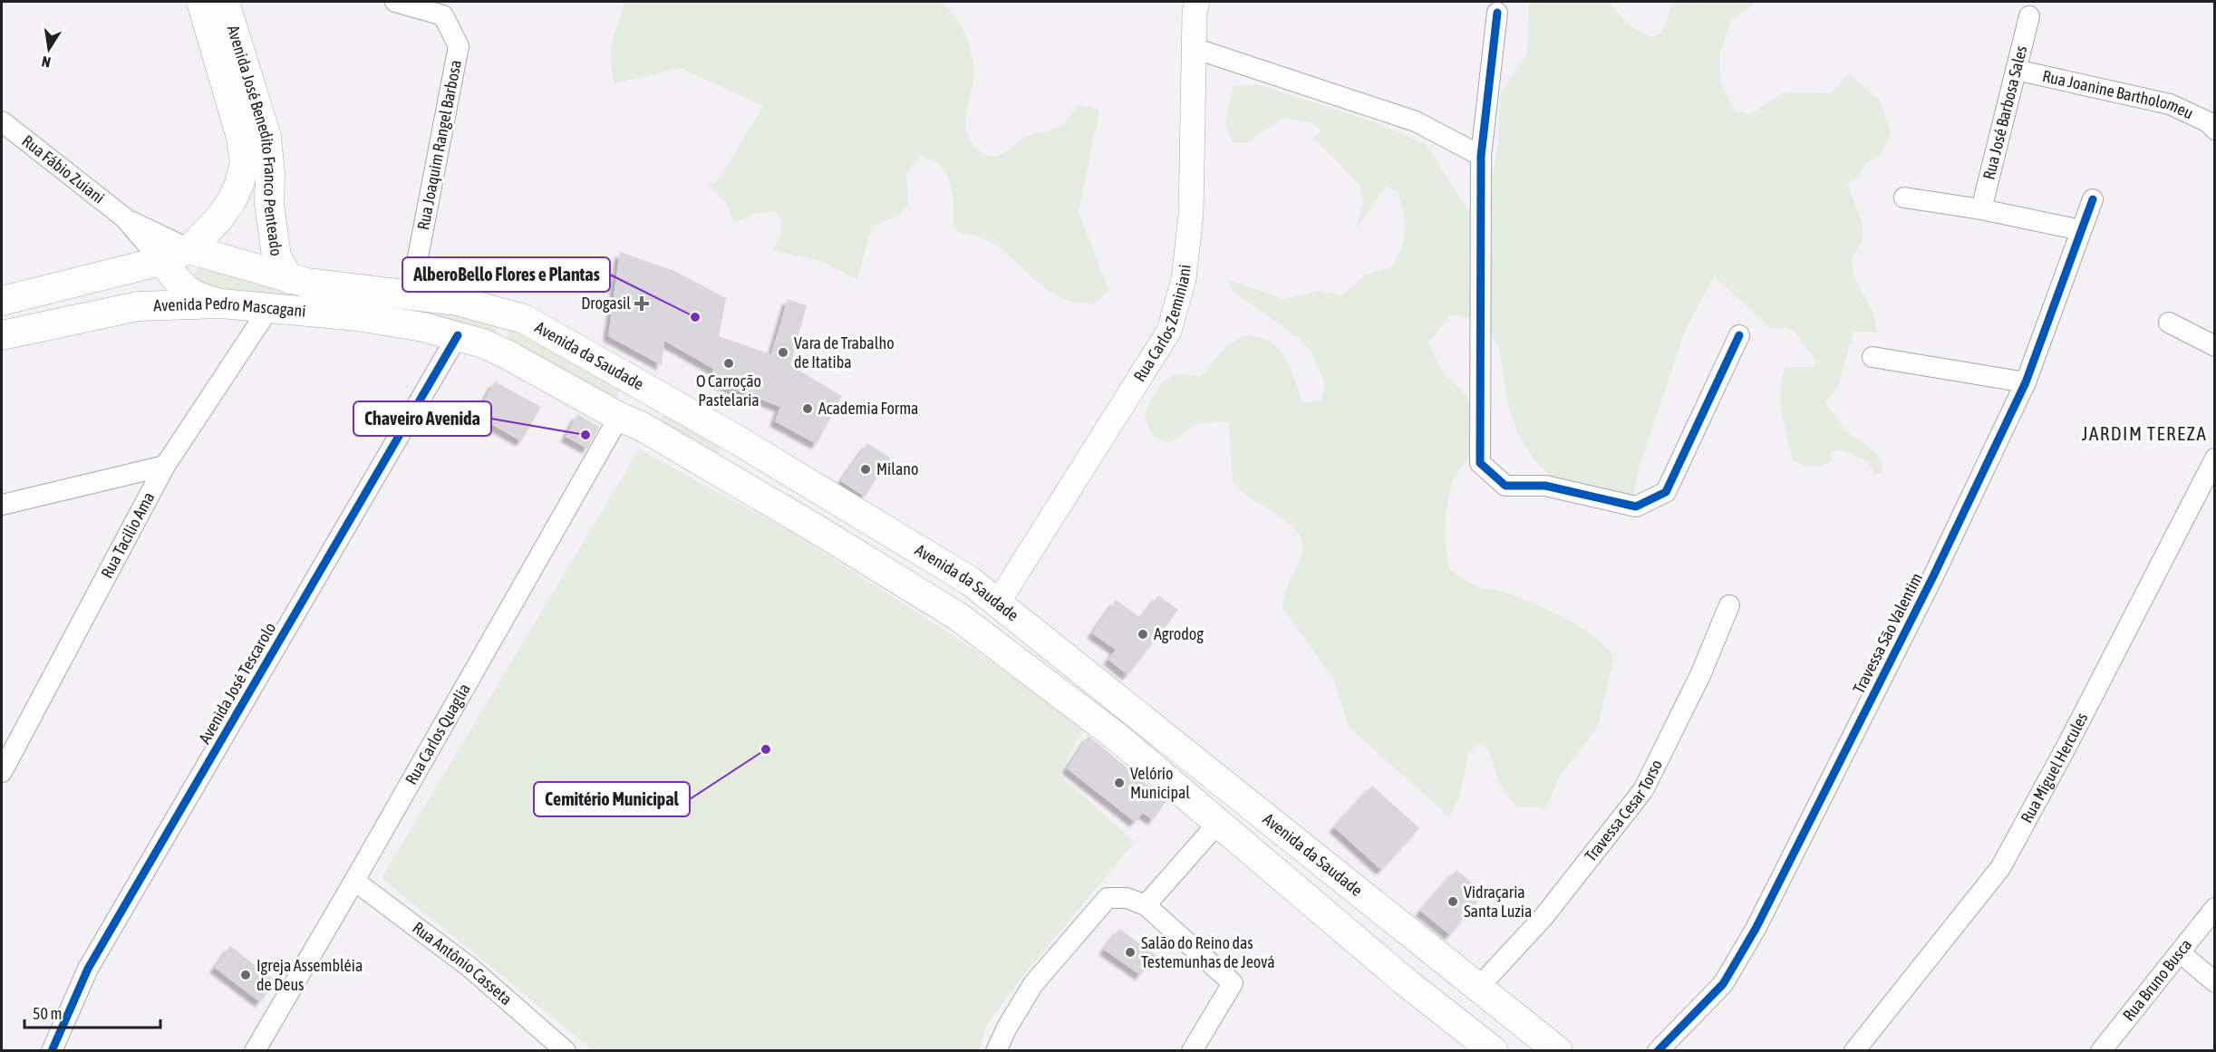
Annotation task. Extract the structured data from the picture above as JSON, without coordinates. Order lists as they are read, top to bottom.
{
  "streets": {
    "main road": ["Avenida José Benedito Franco Penteado", "Avenida Pedro Mascagani", "Avenida da Saudade"],
    "street": [
      "Rua Joanine Bartholomeu",
      "Rua José Barbosa Sales",
      "Rua Joaquim Rangel Barbosa",
      "Rua Fábio Zuiani",
      "Rua Carlos Zeminiani",
      "Rua Tacilio Ama",
      "Travessa São Valentim",
      "Avenida José Tescarolo",
      "Rua Carlos Quaglia",
      "Rua Miguel Hercules",
      "Travessa Cesar Torso",
      "Rua Antônio Casseta",
      "Rua Bruno Busca"
    ]
  },
  "crossings": [
    ["Rua Joanine Bartholomeu", "Rua José Barbosa Sales"],
    ["Avenida José Benedito Franco Penteado", "Rua Fábio Zuiani"],
    ["Avenida José Benedito Franco Penteado", "Avenida da Saudade"],
    ["Rua Joaquim Rangel Barbosa", "Avenida da Saudade"],
    ["Rua Fábio Zuiani", "Avenida da Saudade"],
    ["Avenida Pedro Mascagani", "Avenida da Saudade"],
    ["Avenida Pedro Mascagani", "Rua Tacilio Ama"],
    ["Avenida Pedro Mascagani", "Avenida José Tescarolo"],
    ["Rua Carlos Zeminiani", "Avenida da Saudade"],
    ["Avenida da Saudade", "Avenida José Tescarolo"],
    ["Avenida da Saudade", "Rua Carlos Quaglia"],
    ["Avenida da Saudade", "Travessa Cesar Torso"],
    ["Rua Carlos Quaglia", "Rua Antônio Casseta"]
  ],
  "districts": ["JARDIM TEREZA"],
  "places": {
    "health": ["Drogasil"],
    "other": [
      "AlberoBello Flores e Plantas",
      "Vara de Trabalho de Itatiba",
      "O Carroção Pastelaria",
      "Academia Forma",
      "Chaveiro Avenida",
      "Milano",
      "Agrodog",
      "Cemitério Municipal",
      "Velório Municipal",
      "Vidraçaria Santa Luzia",
      "Salão do Reino das Testemunhas de Jeová",
      "Igreja Assembléia de Deus"
    ]
  },
  "scale_bar": "50 m",
  "north": "bottom"
}
